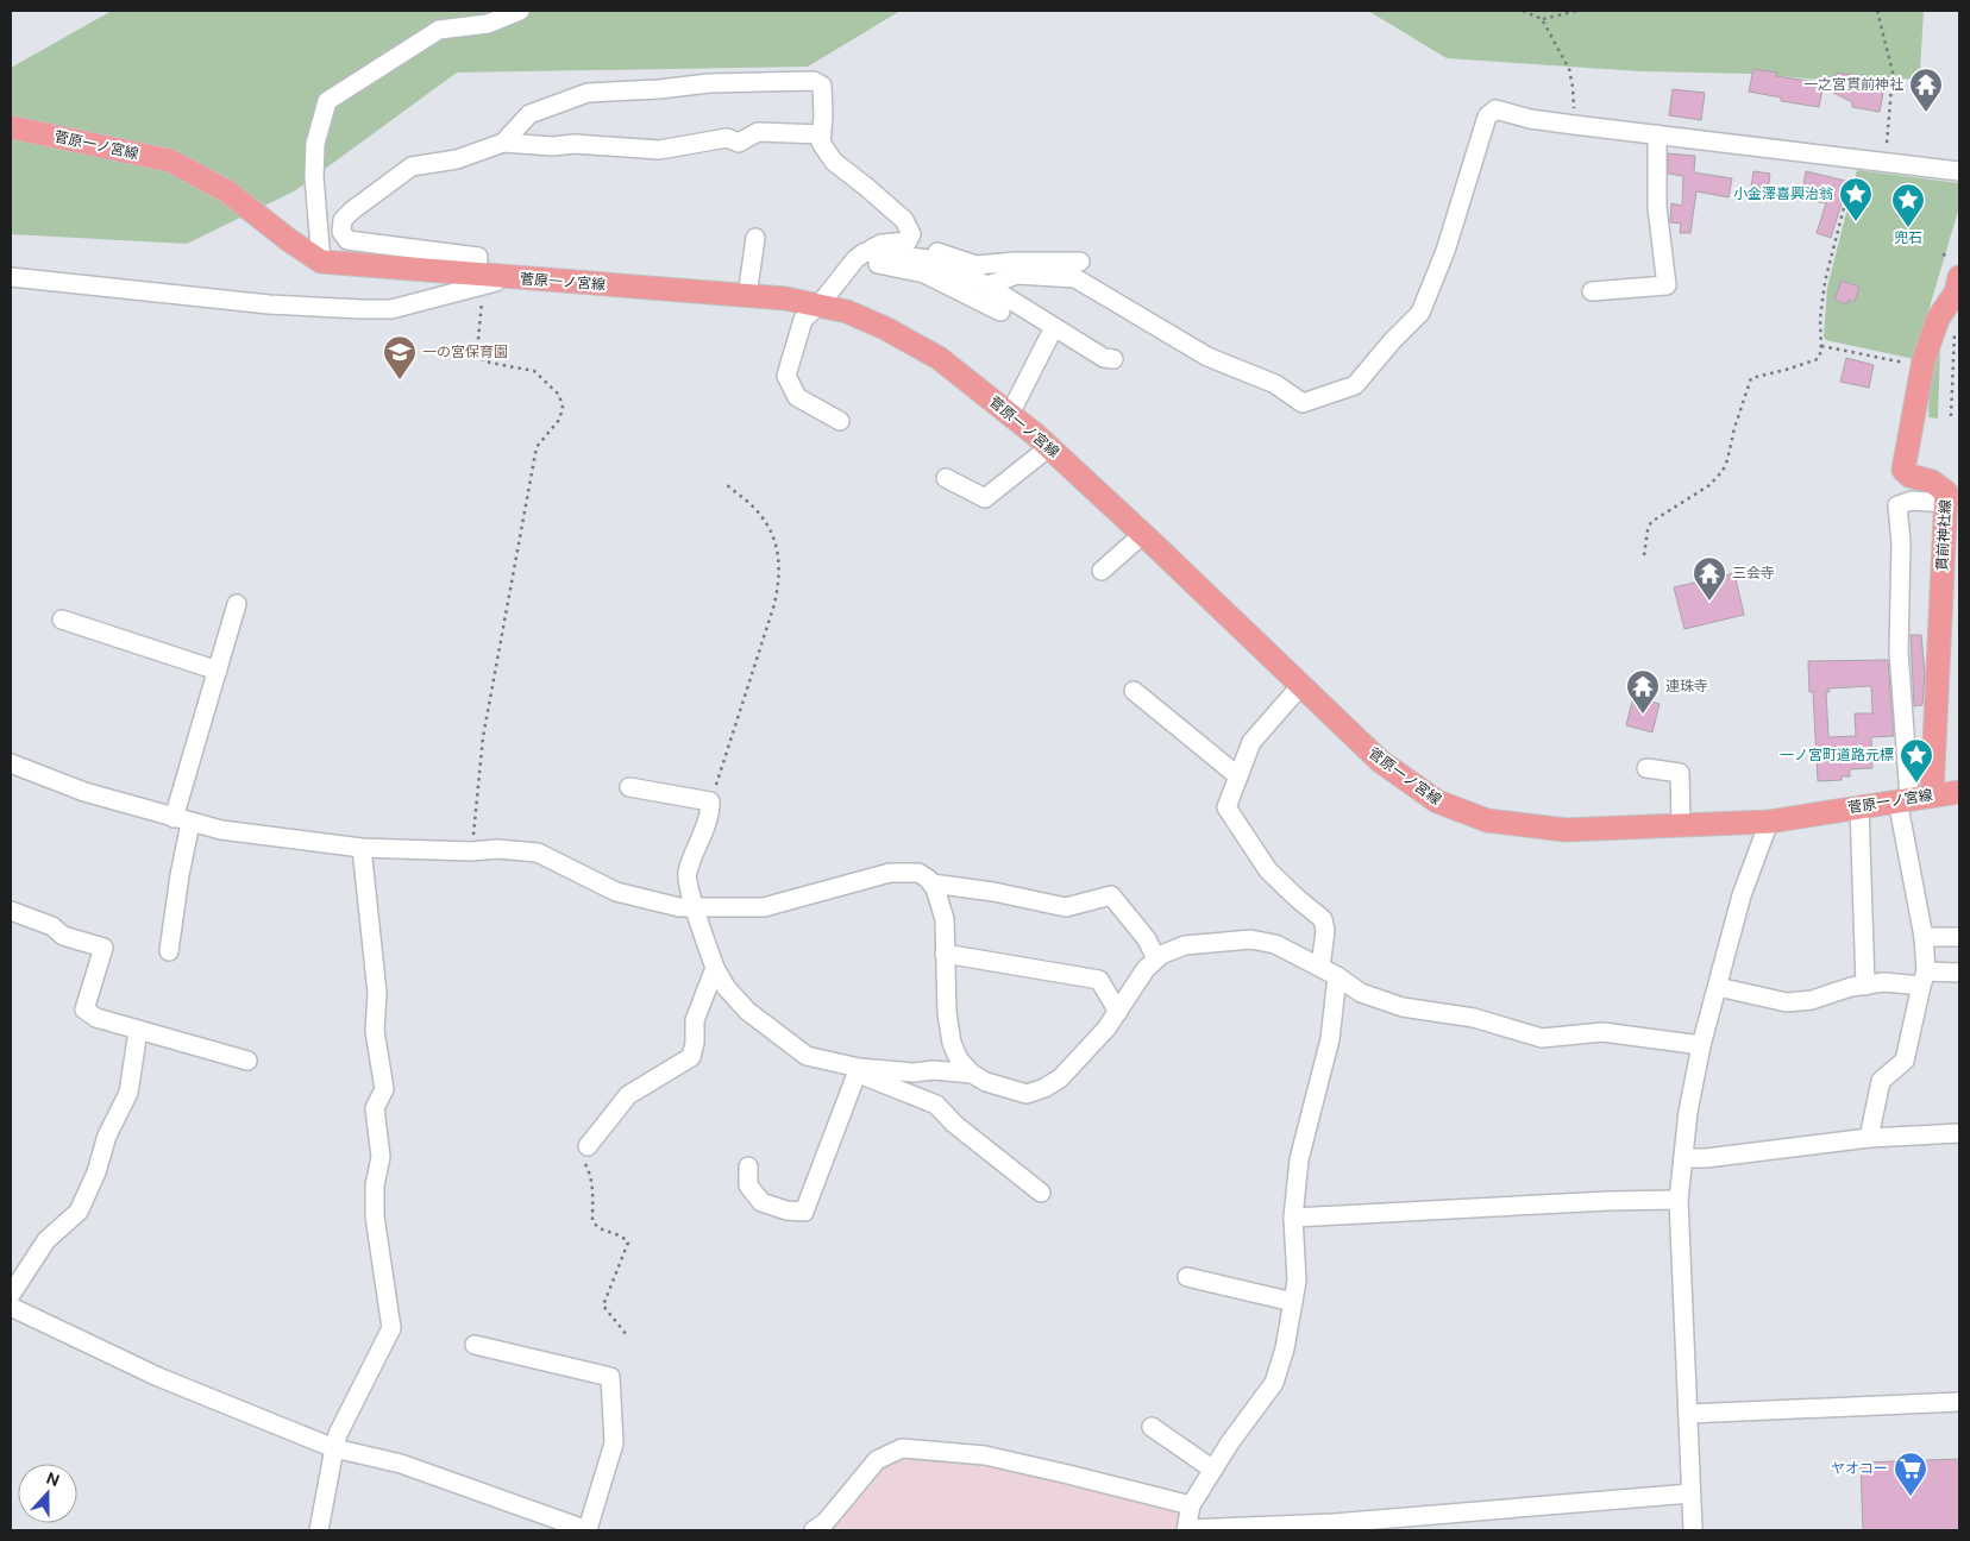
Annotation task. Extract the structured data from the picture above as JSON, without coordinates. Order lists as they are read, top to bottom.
{
  "streets": {
    "main road": ["菅原一ノ宮線", "貫前神社線"]
  },
  "crossings": [
    ["菅原一ノ宮線", "貫前神社線"]
  ],
  "places": {
    "temple": ["一之宮貫前神社", "三会寺", "連珠寺"],
    "place": ["小金澤喜興治翁", "兜石", "一ノ宮町道路元標"],
    "school or university": ["一の宮保育園"],
    "supermarket": ["ヤオコー"]
  },
  "north": "top"
}
